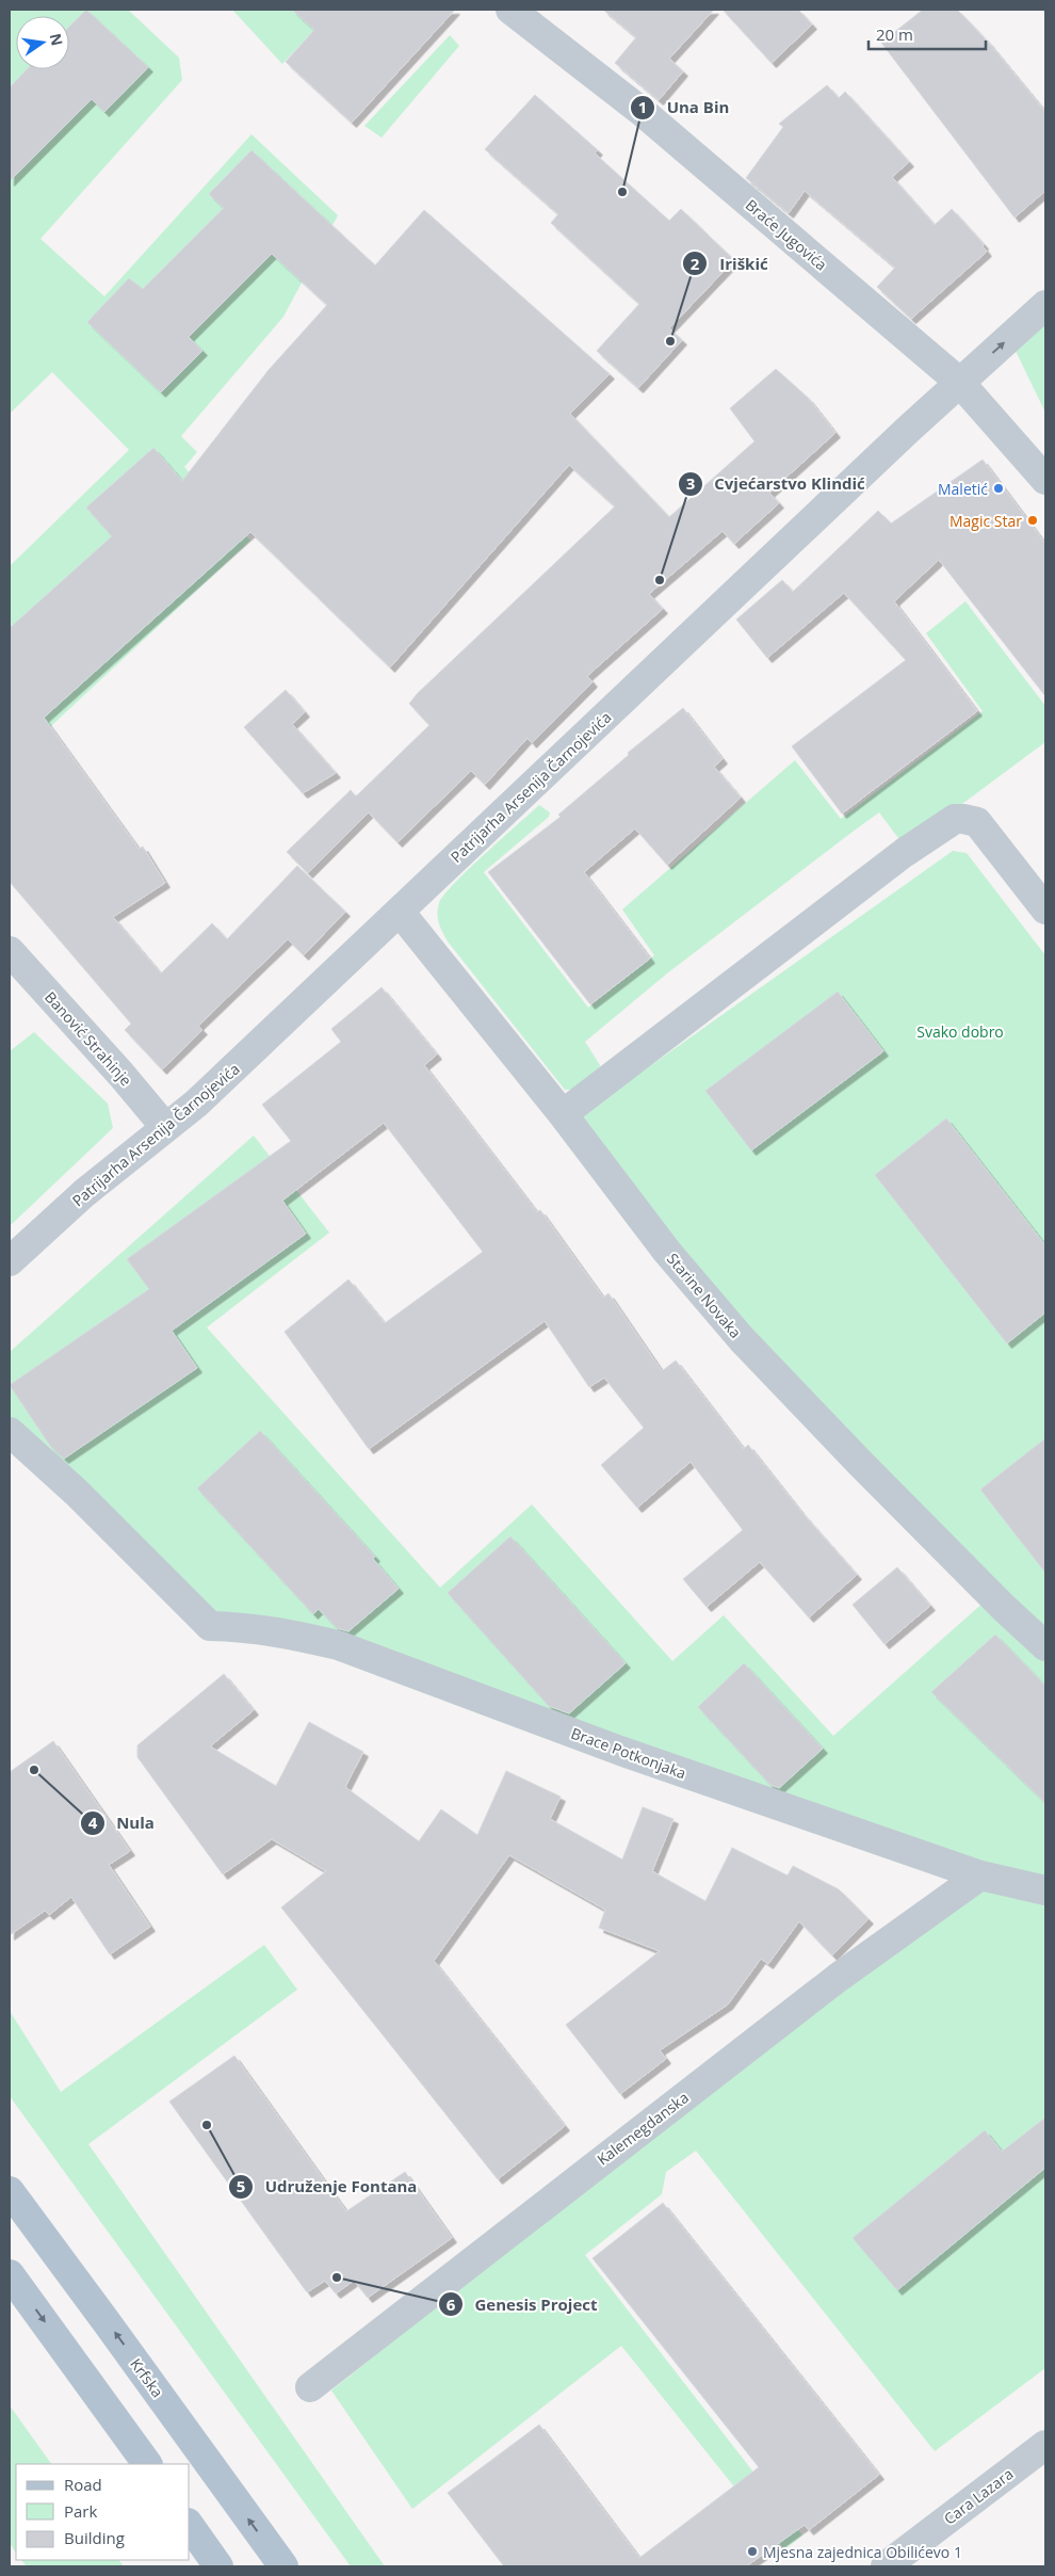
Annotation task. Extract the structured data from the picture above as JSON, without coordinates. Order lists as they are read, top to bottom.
{
  "streets": {
    "main road": ["Krfska"],
    "street": [
      "Braće Jugovića",
      "Patrijarha Arsenija Čarnojevića",
      "Banović Strahinje",
      "Starine Novaka",
      "Brace Potkonjaka",
      "Kalemegdanska",
      "Cara Lazara"
    ]
  },
  "crossings": [
    ["Braće Jugovića", "Patrijarha Arsenija Čarnojevića"],
    ["Patrijarha Arsenija Čarnojevića", "Banović Strahinje"],
    ["Patrijarha Arsenija Čarnojevića", "Starine Novaka"],
    ["Brace Potkonjaka", "Kalemegdanska"]
  ],
  "parks": ["Svako dobro"],
  "places": [
    "Una Bin",
    "Iriškić",
    "Maletić",
    "Magic Star",
    "Cvjećarstvo Klindić",
    "Nula",
    "Udruženje Fontana",
    "Genesis Project",
    "Mjesna zajednica Obilićevo 1"
  ],
  "legend": ["Road", "Park", "Building"],
  "scale_bar": "20 m",
  "north": "right"
}
